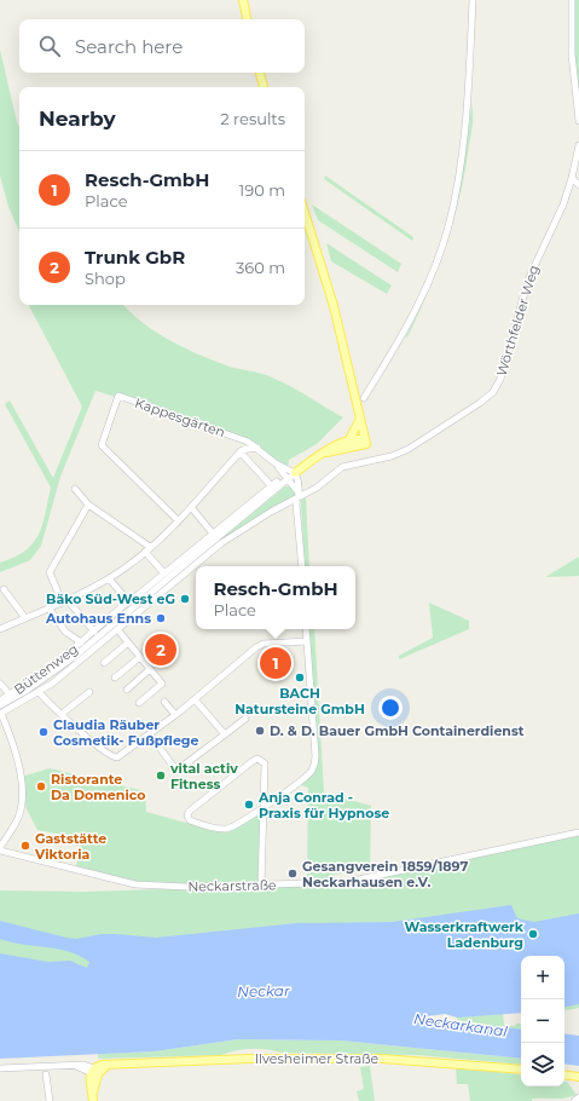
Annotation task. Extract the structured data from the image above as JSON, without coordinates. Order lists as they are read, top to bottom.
{
  "streets": {
    "main road": ["Ilvesheimer Straße"],
    "street": [
      "Wörthfelder Weg",
      "Kappesgärten",
      "Büttenweg",
      "Neckarstraße"
    ]
  },
  "crossings": [
    ["Wörthfelder Weg", "Kappesgärten"]
  ],
  "water": ["Neckar", "Neckarkanal"],
  "places": [
    "Bäko Süd-West eG",
    "Autohaus Enns",
    "BACH Natursteine GmbH",
    "D. & D. Bauer GmbH Containerdienst",
    "Claudia Räuber Cosmetik- Fußpflege",
    "vital activ Fitness",
    "Ristorante Da Domenico",
    "Anja Conrad - Praxis für Hypnose",
    "Gaststätte Viktoria",
    "Gesangverein 1859/1897 Neckarhausen e.V.",
    "Wasserkraftwerk Ladenburg"
  ],
  "page": {
    "search": "Search here",
    "heading": ["Nearby", "2 results"],
    "list": [
      {
        "mark": "1",
        "name": "Resch-GmbH",
        "note": "Place",
        "value": "190 m"
      },
      {
        "mark": "2",
        "name": "Trunk GbR",
        "note": "Shop",
        "value": "360 m"
      }
    ],
    "popup": ["Resch-GmbH", "Place"],
    "pins": ["2", "1"],
    "map_buttons": ["+", "−"]
  }
}
